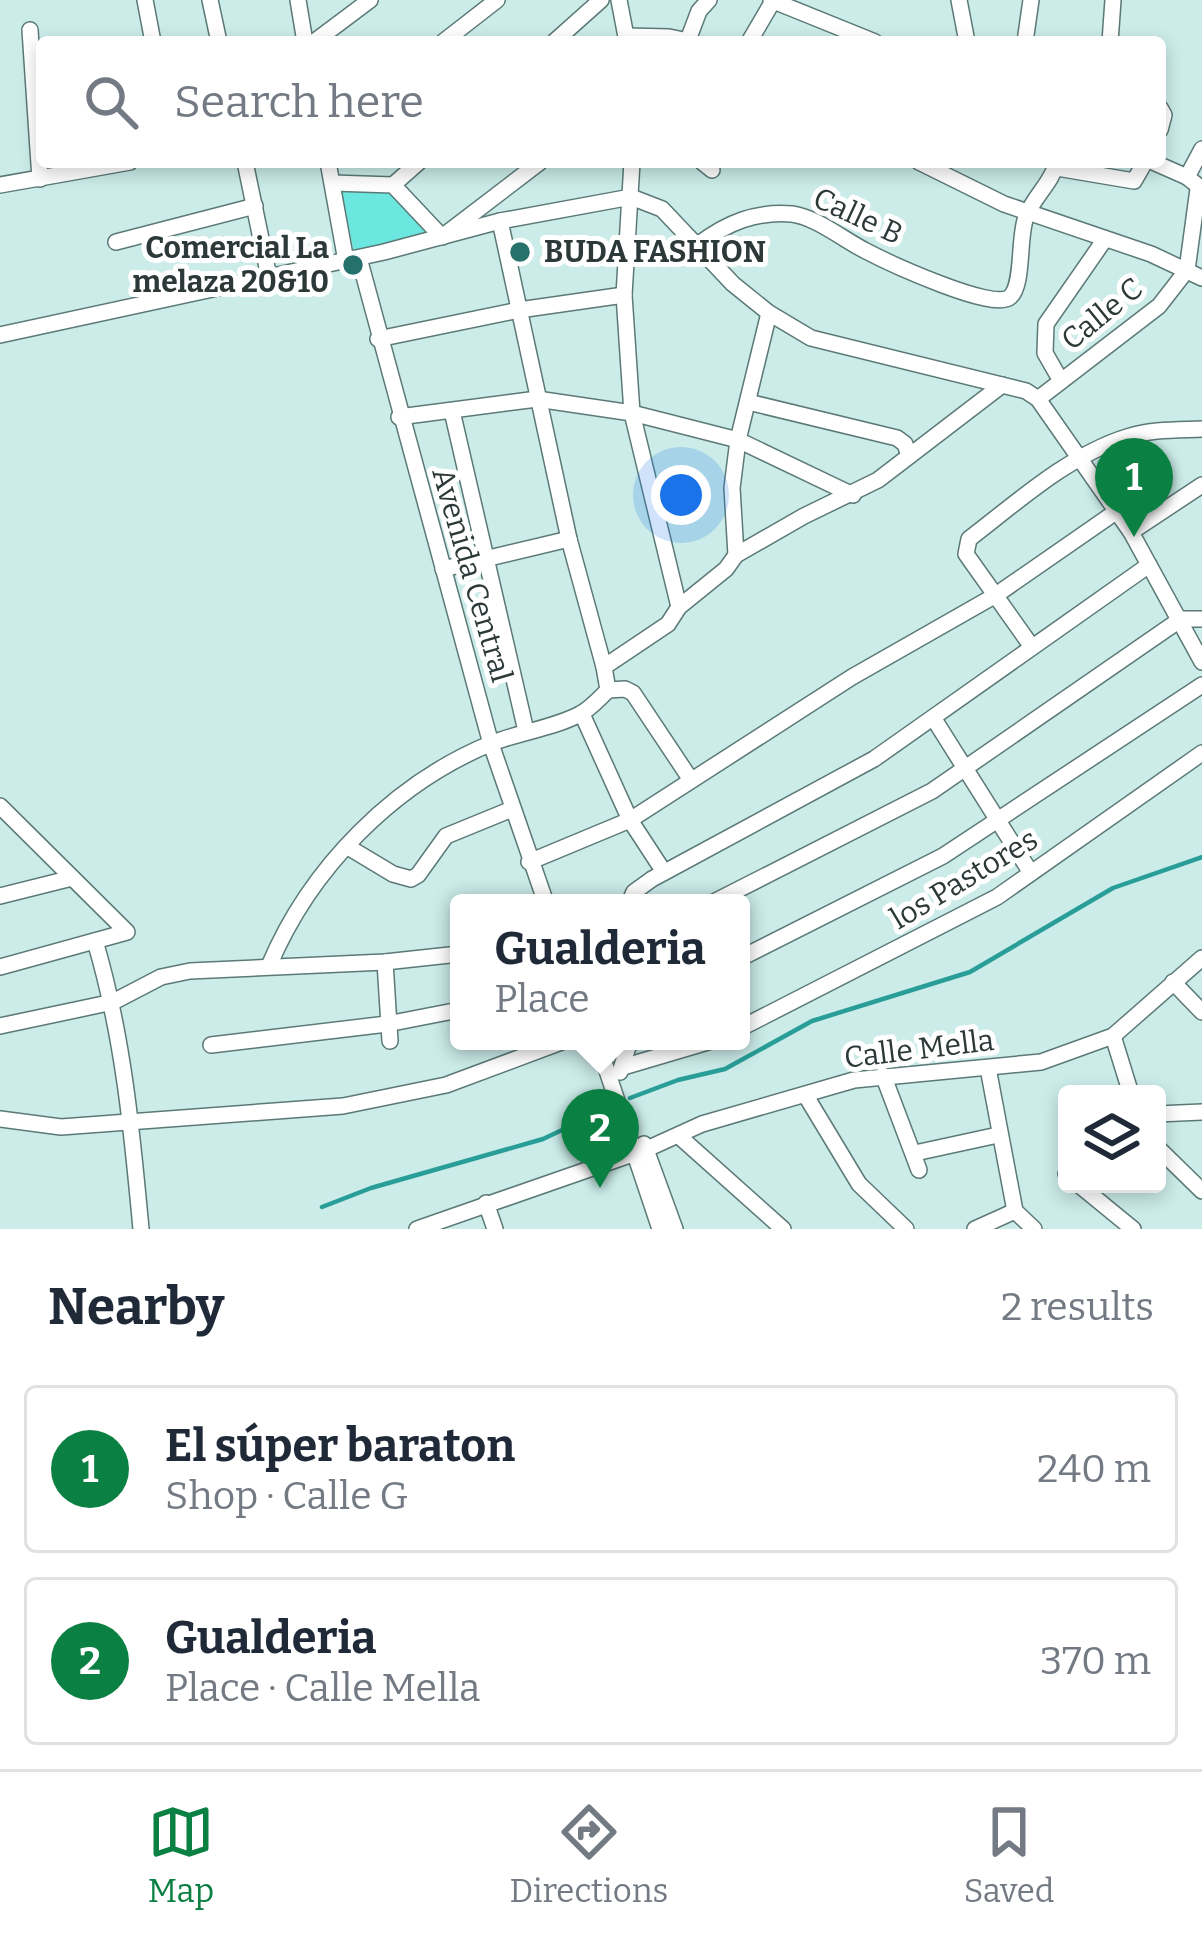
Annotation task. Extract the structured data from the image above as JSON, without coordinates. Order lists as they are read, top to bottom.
{
  "streets": {
    "street": [
      "Calle B",
      "Calle C",
      "Avenida Central",
      "los Pastores",
      "Calle Mella"
    ]
  },
  "places": ["BUDA FASHION", "Comercial La melaza 20&10"],
  "page": {
    "search": "Search here",
    "pins": ["1", "2"],
    "popup": ["Gualderia", "Place"],
    "heading": ["Nearby", "2 results"],
    "list": [
      {
        "mark": "1",
        "name": "El súper baraton",
        "note": "Shop · Calle G",
        "value": "240 m"
      },
      {
        "mark": "2",
        "name": "Gualderia",
        "note": "Place · Calle Mella",
        "value": "370 m"
      }
    ],
    "nav": ["Map", "Directions", "Saved"]
  }
}
